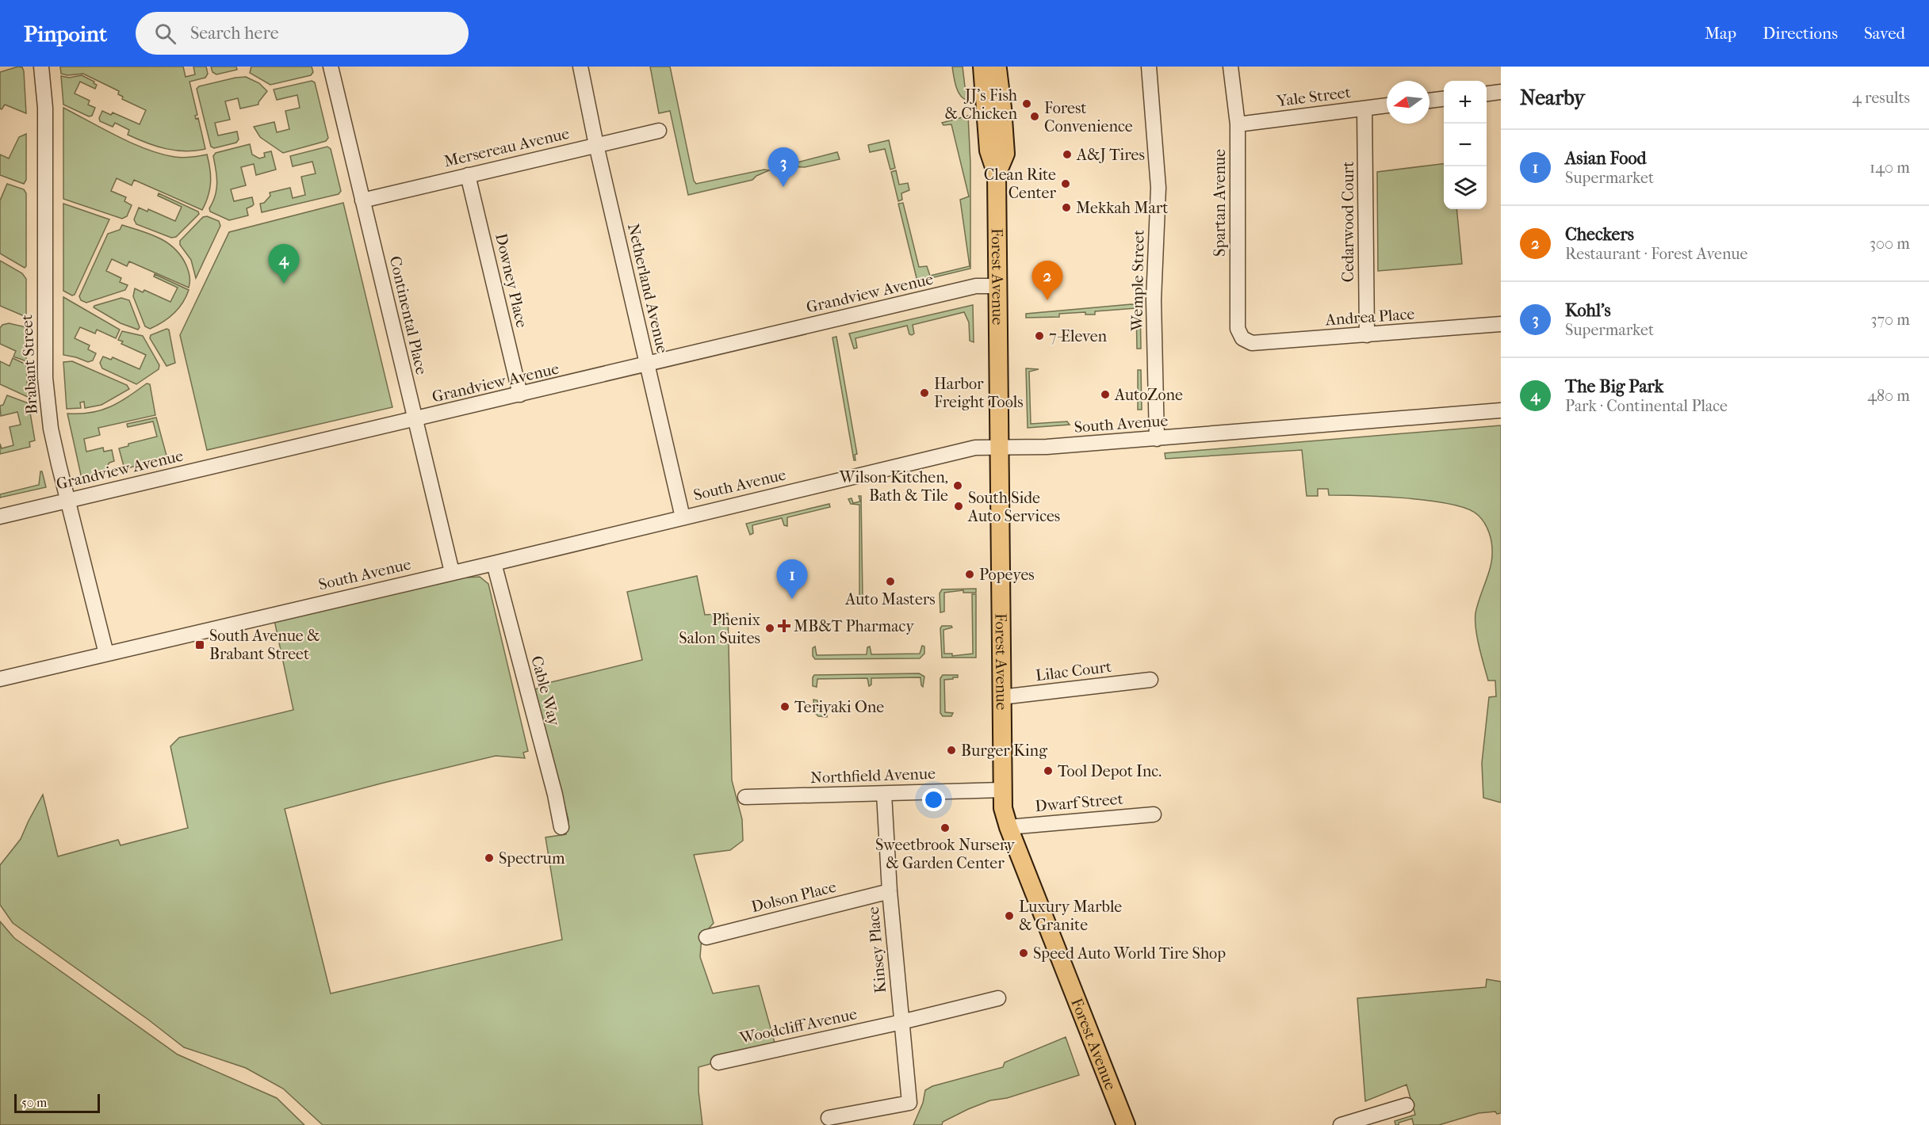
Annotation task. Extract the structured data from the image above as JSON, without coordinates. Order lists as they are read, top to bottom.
{
  "streets": {
    "main road": ["Forest Avenue"],
    "street": [
      "Yale Street",
      "Mersereau Avenue",
      "Spartan Avenue",
      "Cedarwood Court",
      "Downey Place",
      "Wemple Street",
      "Netherland Avenue",
      "Grandview Avenue",
      "Continental Place",
      "Andrea Place",
      "Brabant Street",
      "South Avenue",
      "Lilac Court",
      "Cable Way",
      "Northfield Avenue",
      "Dwarf Street",
      "Dolson Place",
      "Kinsey Place",
      "Woodcliff Avenue"
    ]
  },
  "crossings": [
    ["Yale Street", "Spartan Avenue"],
    ["Yale Street", "Cedarwood Court"],
    ["Mersereau Avenue", "Downey Place"],
    ["Mersereau Avenue", "Netherland Avenue"],
    ["Mersereau Avenue", "Continental Place"],
    ["Spartan Avenue", "Andrea Place"],
    ["Cedarwood Court", "Andrea Place"],
    ["Forest Avenue", "Grandview Avenue"],
    ["Forest Avenue", "South Avenue"],
    ["Forest Avenue", "Lilac Court"],
    ["Forest Avenue", "Northfield Avenue"],
    ["Forest Avenue", "Dwarf Street"],
    ["Downey Place", "Grandview Avenue"],
    ["Wemple Street", "South Avenue"],
    ["Netherland Avenue", "Grandview Avenue"],
    ["Netherland Avenue", "South Avenue"],
    ["Grandview Avenue", "Continental Place"],
    ["Grandview Avenue", "Brabant Street"],
    ["Continental Place", "South Avenue"],
    ["Brabant Street", "South Avenue"],
    ["South Avenue", "Cable Way"],
    ["Northfield Avenue", "Kinsey Place"],
    ["Dolson Place", "Kinsey Place"],
    ["Kinsey Place", "Woodcliff Avenue"]
  ],
  "places": {
    "other": [
      "JJ's Fish & Chicken",
      "Forest Convenience",
      "A&J Tires",
      "Clean Rite Center",
      "Mekkah Mart",
      "7-Eleven",
      "Harbor Freight Tools",
      "AutoZone",
      "Wilson Kitchen, Bath & Tile",
      "South Side Auto Services",
      "Popeyes",
      "Auto Masters",
      "Phenix Salon Suites",
      "Teriyaki One",
      "Burger King",
      "Tool Depot Inc.",
      "Sweetbrook Nursery & Garden Center",
      "Spectrum",
      "Luxury Marble & Granite",
      "Speed Auto World Tire Shop"
    ],
    "health": ["MB&T Pharmacy"],
    "transit": ["South Avenue & Brabant Street"]
  },
  "scale_bar": "50 m",
  "north": "left",
  "page": {
    "header": "Pinpoint",
    "search": "Search here",
    "nav": ["Map", "Directions", "Saved"],
    "heading": ["Nearby", "4 results"],
    "map_buttons": ["+", "−"],
    "list": [
      {
        "mark": "1",
        "name": "Asian Food",
        "note": "Supermarket",
        "value": "140 m"
      },
      {
        "mark": "2",
        "name": "Checkers",
        "note": "Restaurant · Forest Avenue",
        "value": "300 m"
      },
      {
        "mark": "3",
        "name": "Kohl's",
        "note": "Supermarket",
        "value": "370 m"
      },
      {
        "mark": "4",
        "name": "The Big Park",
        "note": "Park · Continental Place",
        "value": "480 m"
      }
    ],
    "pins": [
      "3",
      "4",
      "2",
      "1"
    ],
    "scale": "50 m"
  }
}
